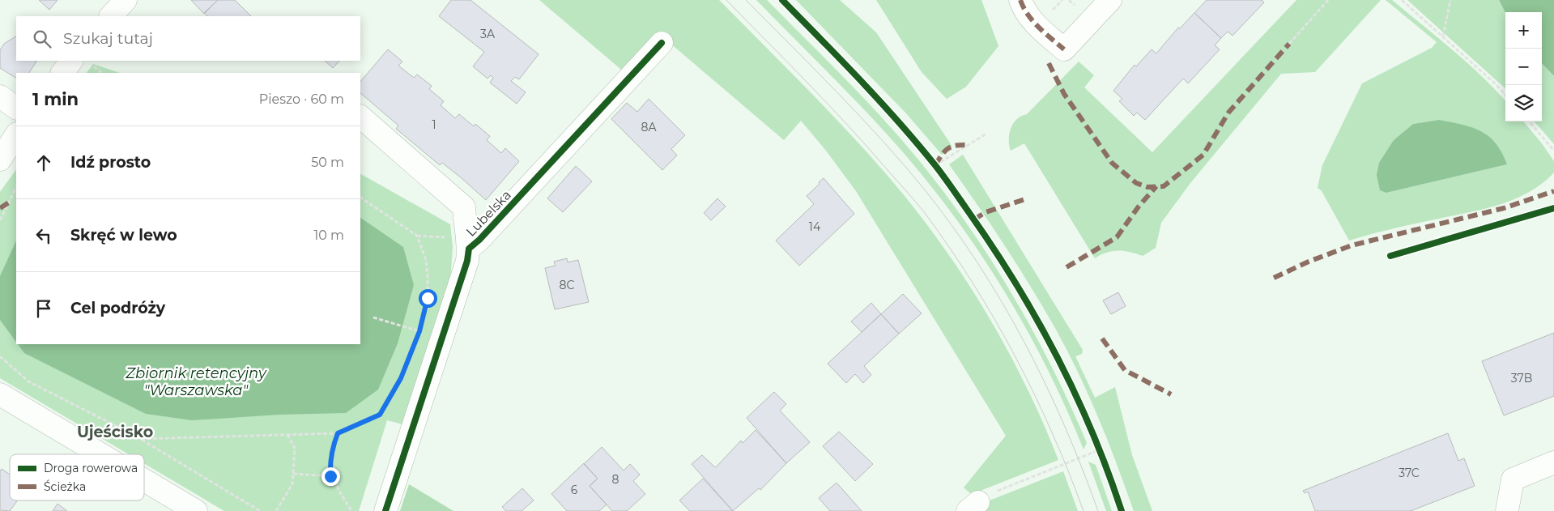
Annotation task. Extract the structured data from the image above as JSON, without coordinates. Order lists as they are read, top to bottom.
{
  "streets": {
    "street": ["Lubelska"]
  },
  "districts": ["Ujeścisko"],
  "water": ["Zbiornik retencyjny \"Warszawska\""],
  "house_numbers": [
    "3A",
    "1",
    "8A",
    "14",
    "8C",
    "37B",
    "37C",
    "8",
    "6"
  ],
  "legend": ["Droga rowerowa", "Ścieżka"],
  "page": {
    "map_buttons": ["+", "−"],
    "search": "Szukaj tutaj",
    "heading": ["1 min", "Pieszo · 60 m"],
    "list": [
      ["Idź prosto", "50 m"],
      ["Skręć w lewo", "10 m"],
      "Cel podróży"
    ]
  }
}
